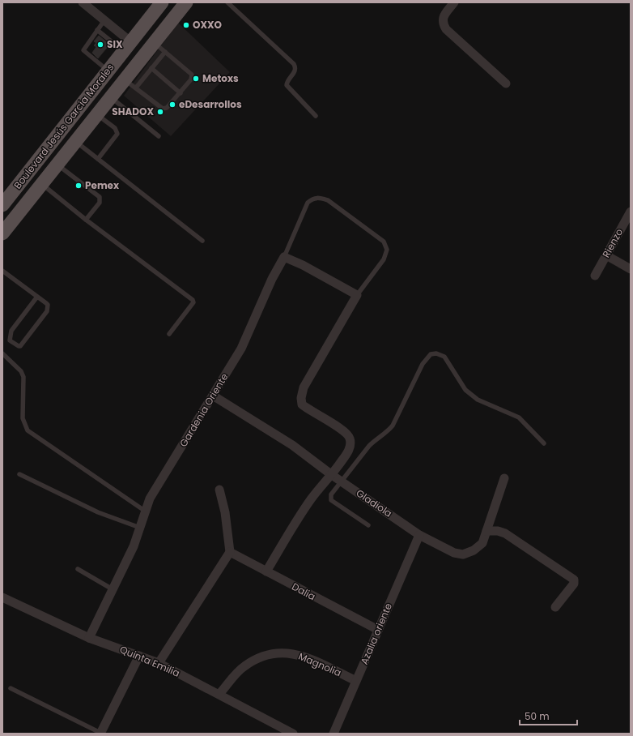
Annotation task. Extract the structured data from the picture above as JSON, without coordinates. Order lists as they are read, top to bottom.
{
  "streets": {
    "main road": ["Boulevard Jesús García Morales"],
    "street": [
      "Rienzo",
      "Gardenia Oriente",
      "Gladiola",
      "Dalia",
      "Azalia oriente",
      "Quinta Emilia",
      "Magnolia"
    ]
  },
  "crossings": [
    ["Gardenia Oriente", "Gladiola"],
    ["Gardenia Oriente", "Quinta Emilia"],
    ["Gladiola", "Azalia oriente"],
    ["Dalia", "Azalia oriente"],
    ["Azalia oriente", "Magnolia"],
    ["Quinta Emilia", "Magnolia"]
  ],
  "places": [
    "OXXO",
    "SIX",
    "Metoxs",
    "eDesarrollos",
    "SHADOX",
    "Pemex"
  ],
  "scale_bar": "50 m"
}
